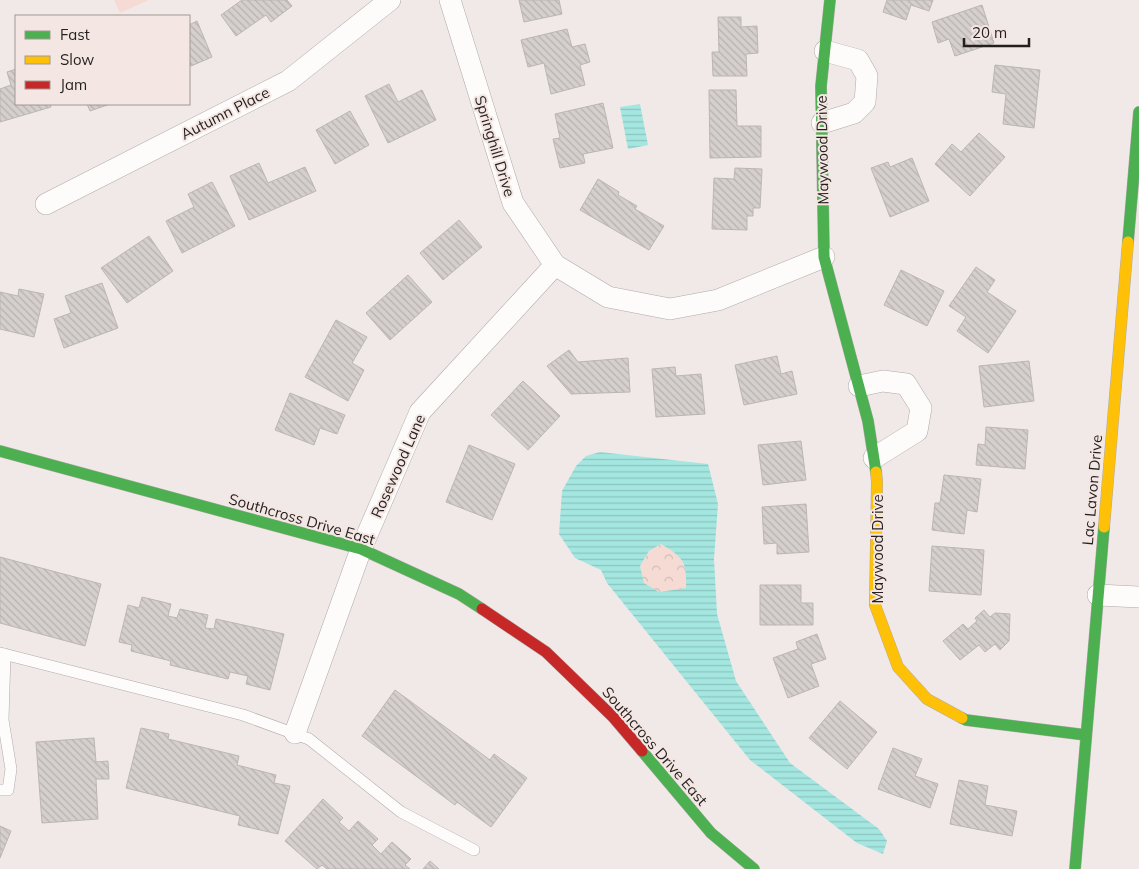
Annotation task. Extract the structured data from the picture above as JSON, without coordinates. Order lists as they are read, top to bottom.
{
  "streets": {
    "street": [
      "Autumn Place",
      "Springhill Drive",
      "Maywood Drive",
      "Rosewood Lane",
      "Lac Lavon Drive",
      "Southcross Drive East"
    ]
  },
  "crossings": [
    ["Springhill Drive", "Maywood Drive"],
    ["Springhill Drive", "Rosewood Lane"],
    ["Maywood Drive", "Lac Lavon Drive"],
    ["Rosewood Lane", "Southcross Drive East"]
  ],
  "legend": ["Fast", "Slow", "Jam"],
  "scale_bar": "20 m"
}
